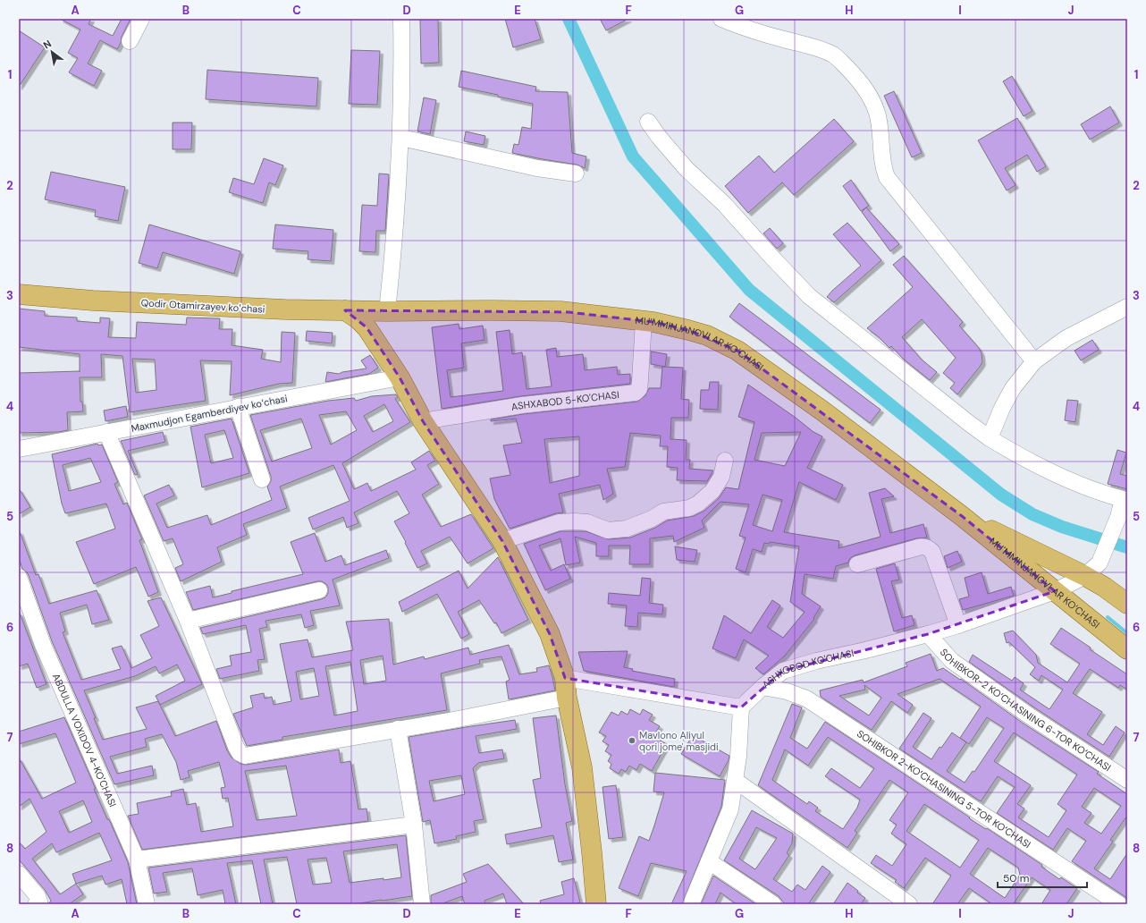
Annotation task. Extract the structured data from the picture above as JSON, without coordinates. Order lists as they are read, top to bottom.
{
  "streets": {
    "main road": ["Qodir Otamirzayev koʻchasi", "MU’MMINJANOVLAR KO‘CHASI"],
    "street": [
      "ASHXABOD 5-KO'CHASI",
      "Maxmudjon Egamberdiyev koʻchasi",
      "ASHXOBOD KO'CHASI",
      "SOHIBKOR-2 KO‘CHASINING 6-TOR KO‘CHASI",
      "ABDULLA VOXIDOV 4-KO'CHASI",
      "SOHIBKOR 2-KO‘CHASINING 5-TOR KO‘CHASI"
    ]
  },
  "crossings": [
    ["Qodir Otamirzayev koʻchasi", "MU’MMINJANOVLAR KO‘CHASI"],
    ["MU’MMINJANOVLAR KO‘CHASI", "ASHXABOD 5-KO'CHASI"],
    ["MU’MMINJANOVLAR KO‘CHASI", "ASHXOBOD KO'CHASI"],
    ["ASHXOBOD KO'CHASI", "SOHIBKOR-2 KO‘CHASINING 6-TOR KO‘CHASI"],
    ["ASHXOBOD KO'CHASI", "SOHIBKOR 2-KO‘CHASINING 5-TOR KO‘CHASI"]
  ],
  "places": ["Mavlono Aliyul qori jome' masjidi"],
  "scale_bar": "50 m",
  "north": "top left",
  "grid": {
    "columns": [
      "A",
      "B",
      "C",
      "D",
      "E",
      "F",
      "G",
      "H",
      "I",
      "J"
    ],
    "rows": [
      "1",
      "2",
      "3",
      "4",
      "5",
      "6",
      "7",
      "8"
    ]
  }
}
